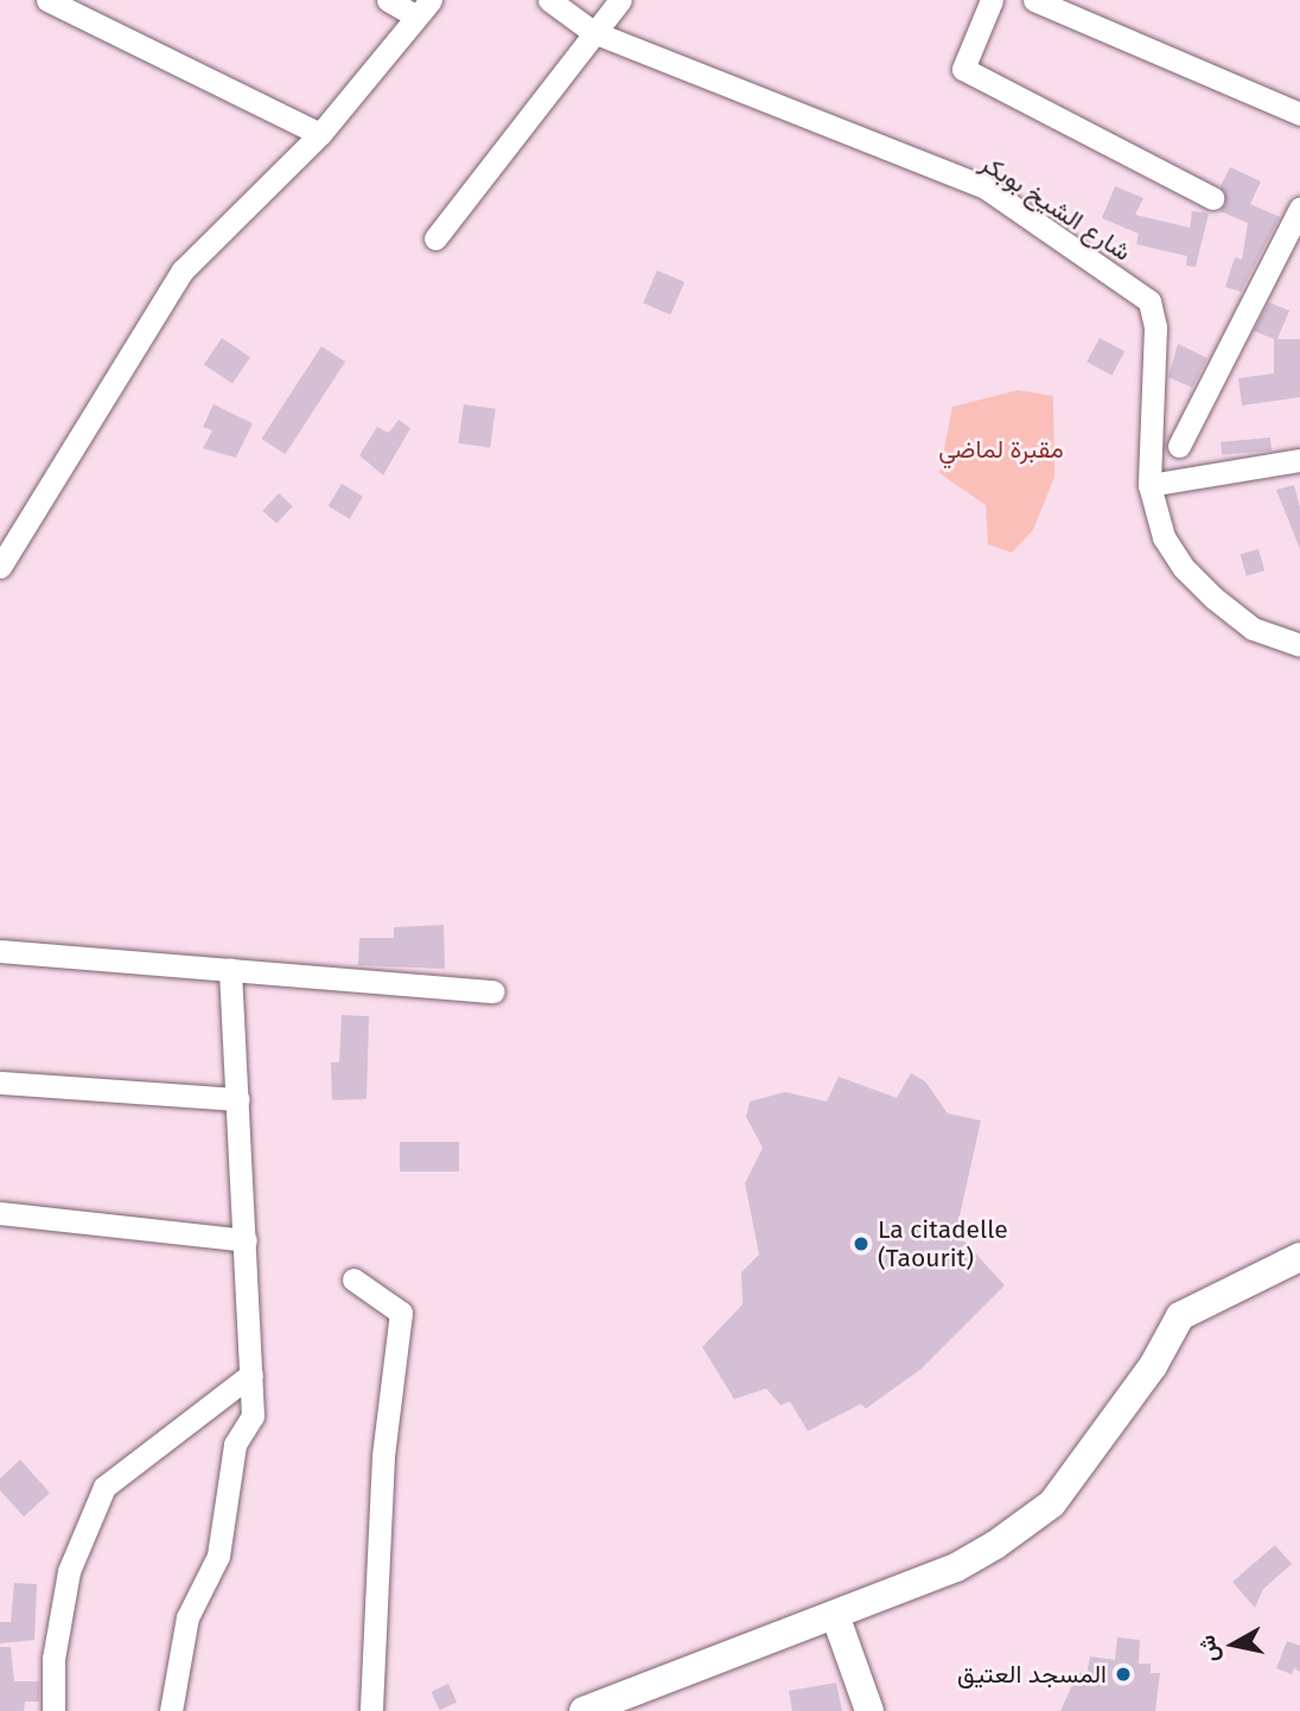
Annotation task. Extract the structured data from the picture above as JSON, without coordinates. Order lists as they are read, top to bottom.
{
  "streets": {
    "street": ["شارع الشيخ بوبكر"]
  },
  "parks": ["مقبرة لماضي"],
  "places": ["La citadelle (Taourit)", "المسجد العتيق"],
  "north": "left"
}
